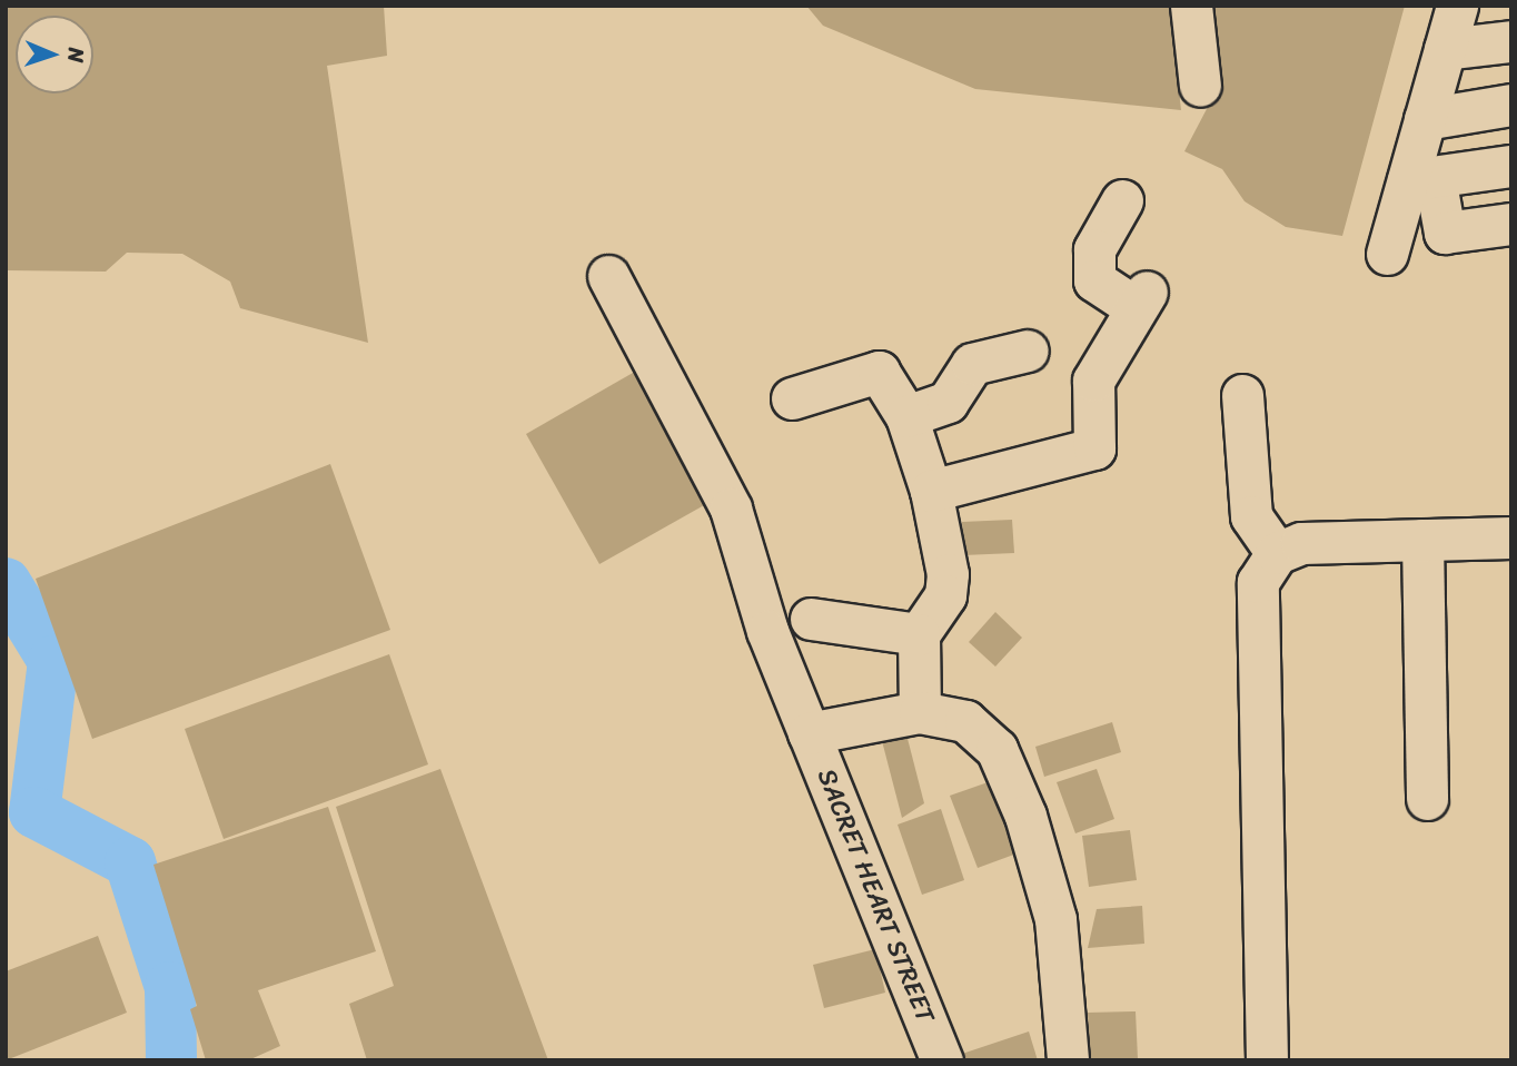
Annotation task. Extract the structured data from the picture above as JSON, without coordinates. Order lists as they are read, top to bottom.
{
  "streets": {
    "street": ["SACRET HEART STREET"]
  },
  "north": "right"
}
